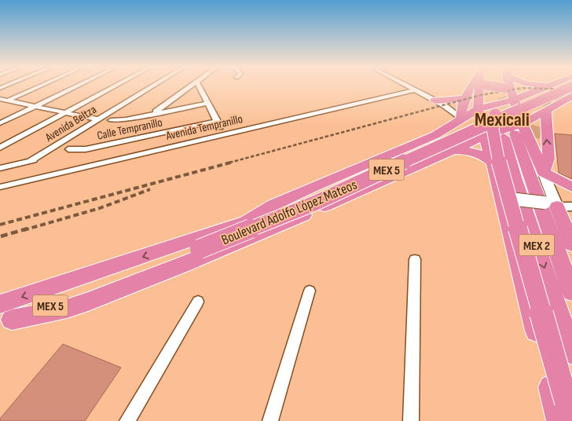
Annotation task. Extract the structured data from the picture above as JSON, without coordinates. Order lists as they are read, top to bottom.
{
  "streets": {
    "highway": ["MEX 5", "Boulevard Adolfo López Mateos", "MEX 2"],
    "street": ["Avenida Beltza", "Avenida Tempranillo", "Calle Tempranillo"]
  },
  "districts": ["Mexicali"]
}
